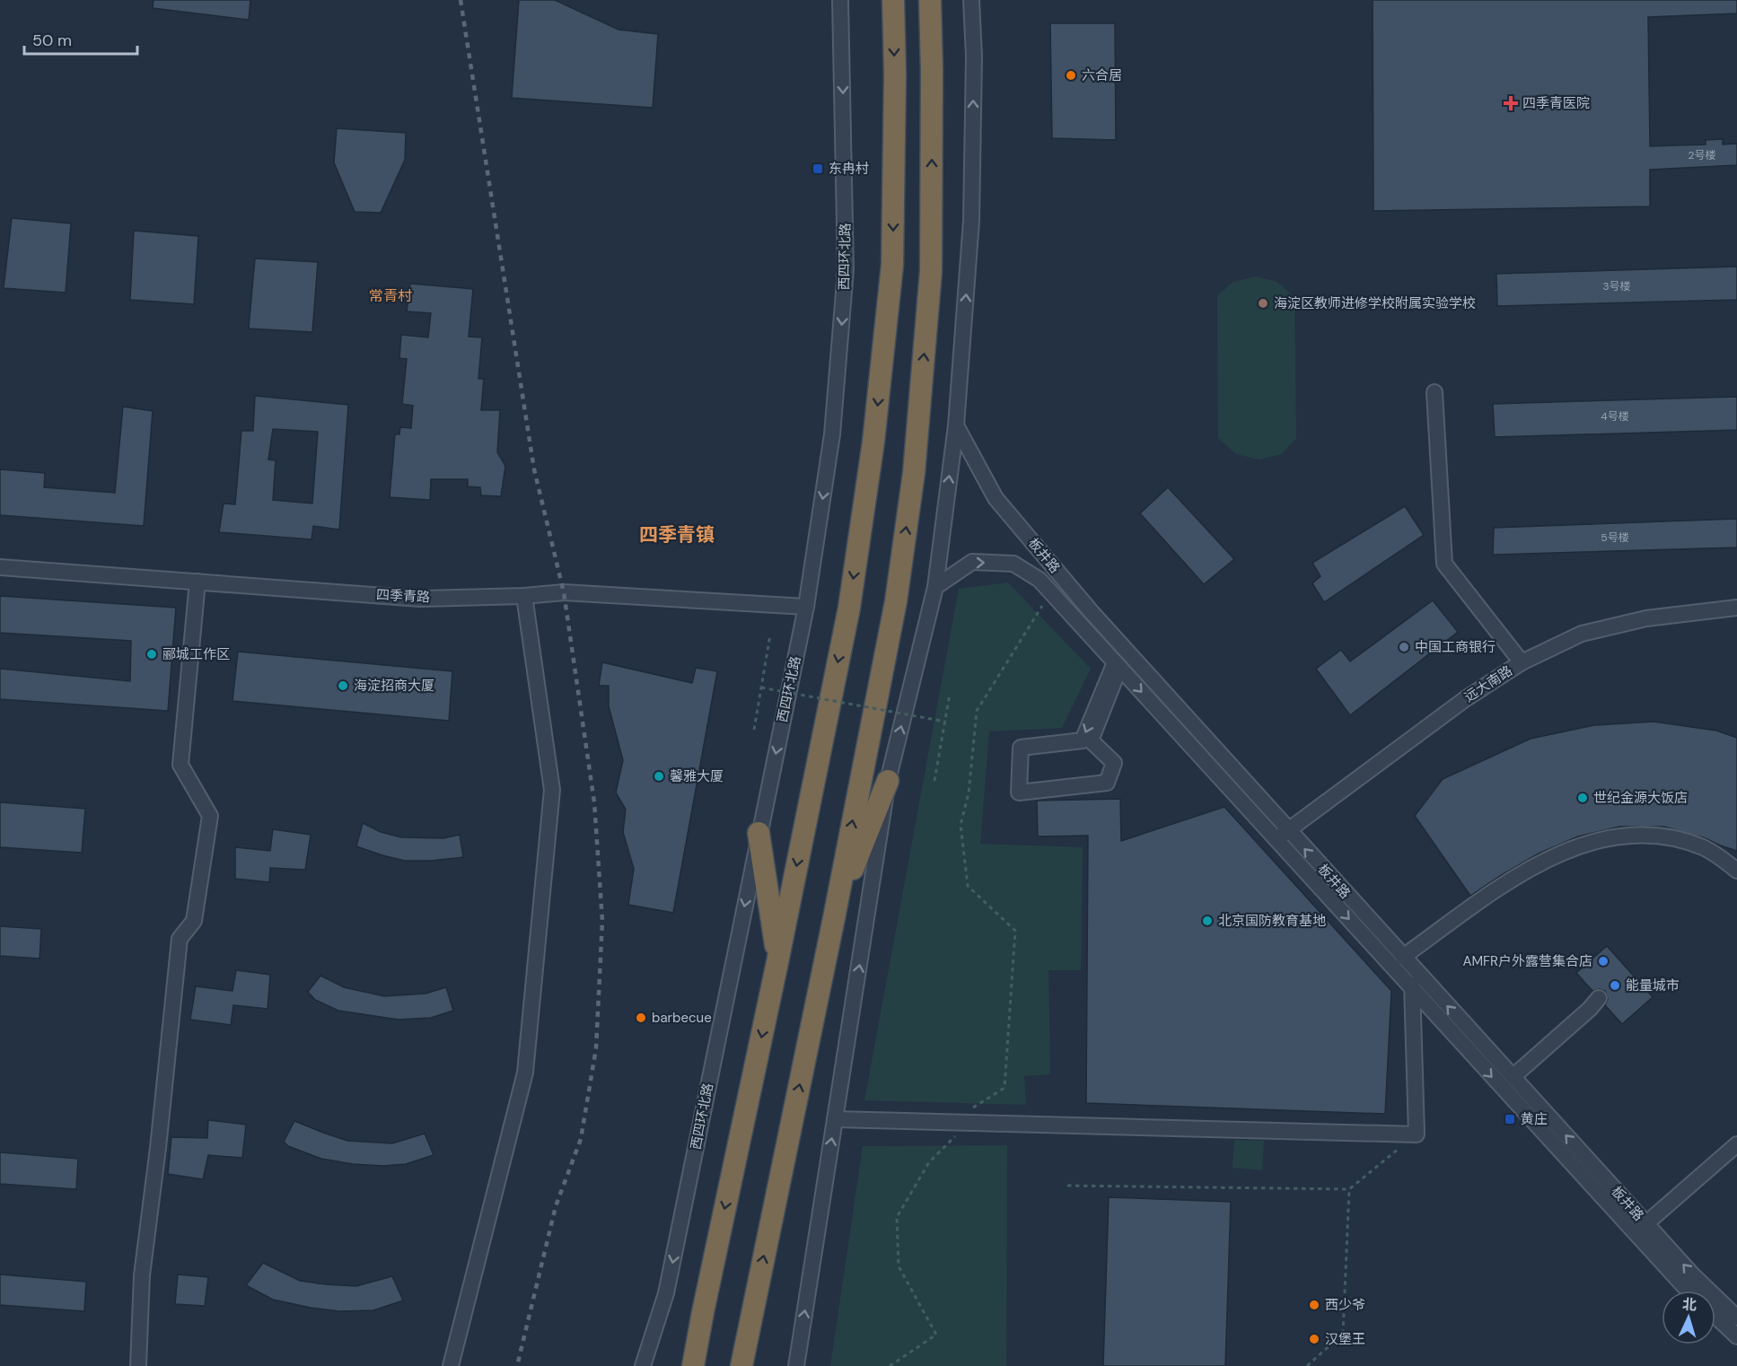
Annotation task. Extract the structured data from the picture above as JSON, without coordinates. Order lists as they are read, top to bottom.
{
  "streets": {
    "street": [
      "西四环北路",
      "板井路",
      "四季青路",
      "远大南路"
    ]
  },
  "crossings": [
    ["西四环北路", "四季青路"],
    ["板井路", "远大南路"]
  ],
  "districts": ["常青村", "四季青镇"],
  "places": {
    "other": [
      "六合居",
      "海淀区教师进修学校附属实验学校",
      "中国工商银行",
      "郦城工作区",
      "海淀招商大厦",
      "馨雅大厦",
      "世纪金源大饭店",
      "北京国防教育基地",
      "AMFR户外露营集合店",
      "能量城市",
      "barbecue",
      "西少爷",
      "汉堡王"
    ],
    "health": ["四季青医院"],
    "transit": ["东冉村", "黄庄"]
  },
  "house_numbers": [
    "2号楼",
    "3号楼",
    "4号楼",
    "5号楼"
  ],
  "scale_bar": "50 m",
  "north": "top"
}
